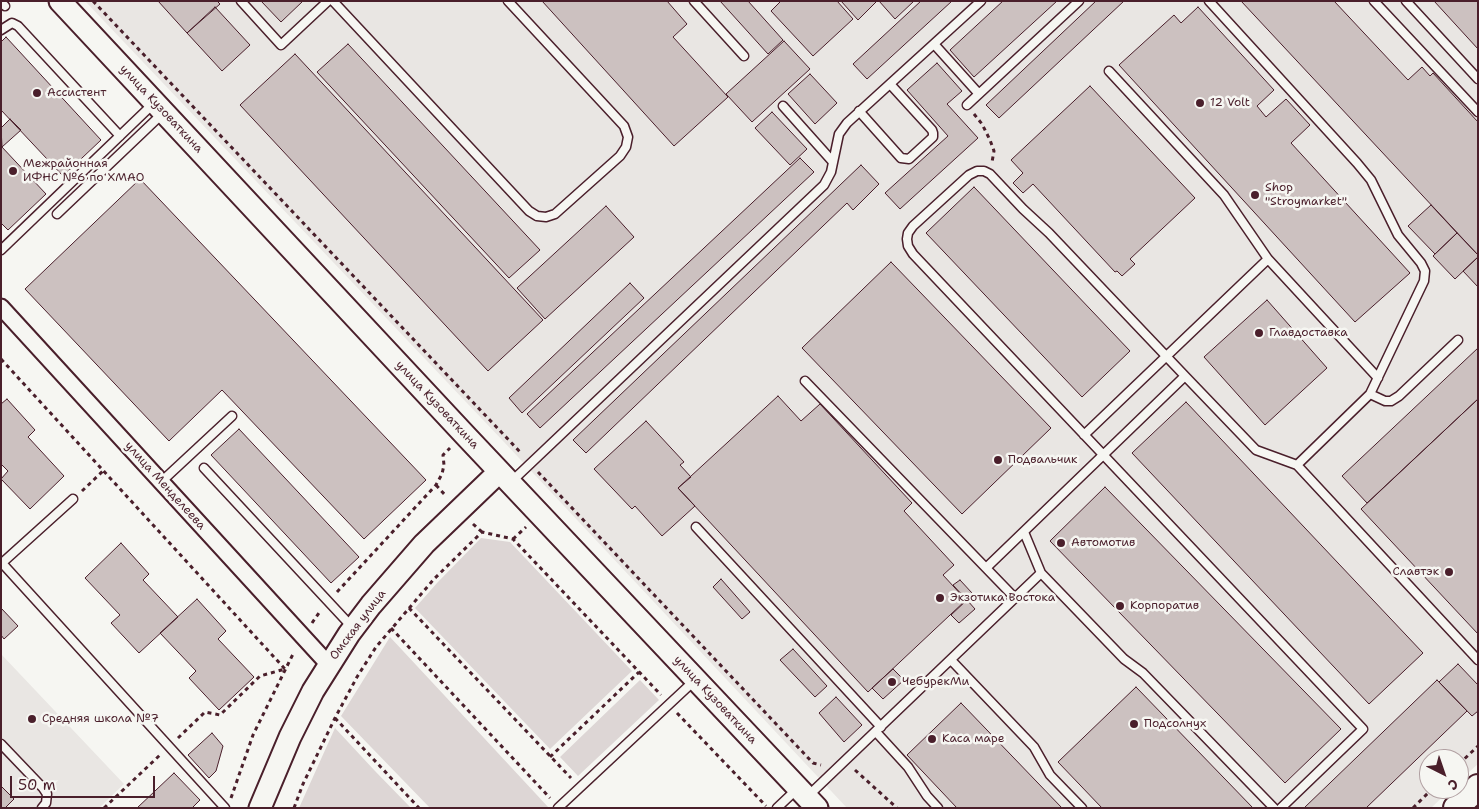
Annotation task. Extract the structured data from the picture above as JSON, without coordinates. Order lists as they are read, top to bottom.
{
  "streets": {
    "main road": ["улица Кузоваткина", "Омская улица"],
    "street": ["улица Менделеева"]
  },
  "crossings": [
    ["улица Кузоваткина", "Омская улица"],
    ["улица Менделеева", "Омская улица"]
  ],
  "places": [
    "Ассистент",
    "12 Volt",
    "Межрайонная ИФНС №6 по ХМАО",
    "Shop \"Stroymarket\"",
    "Главдоставка",
    "Подвальчик",
    "Автомотив",
    "Славтэк",
    "Экзотика Востока",
    "Корпоратив",
    "ЧебурекМи",
    "Средняя школа №7",
    "Подсолнух",
    "Каса маре"
  ],
  "scale_bar": "50 m",
  "north": "bottom right"
}
